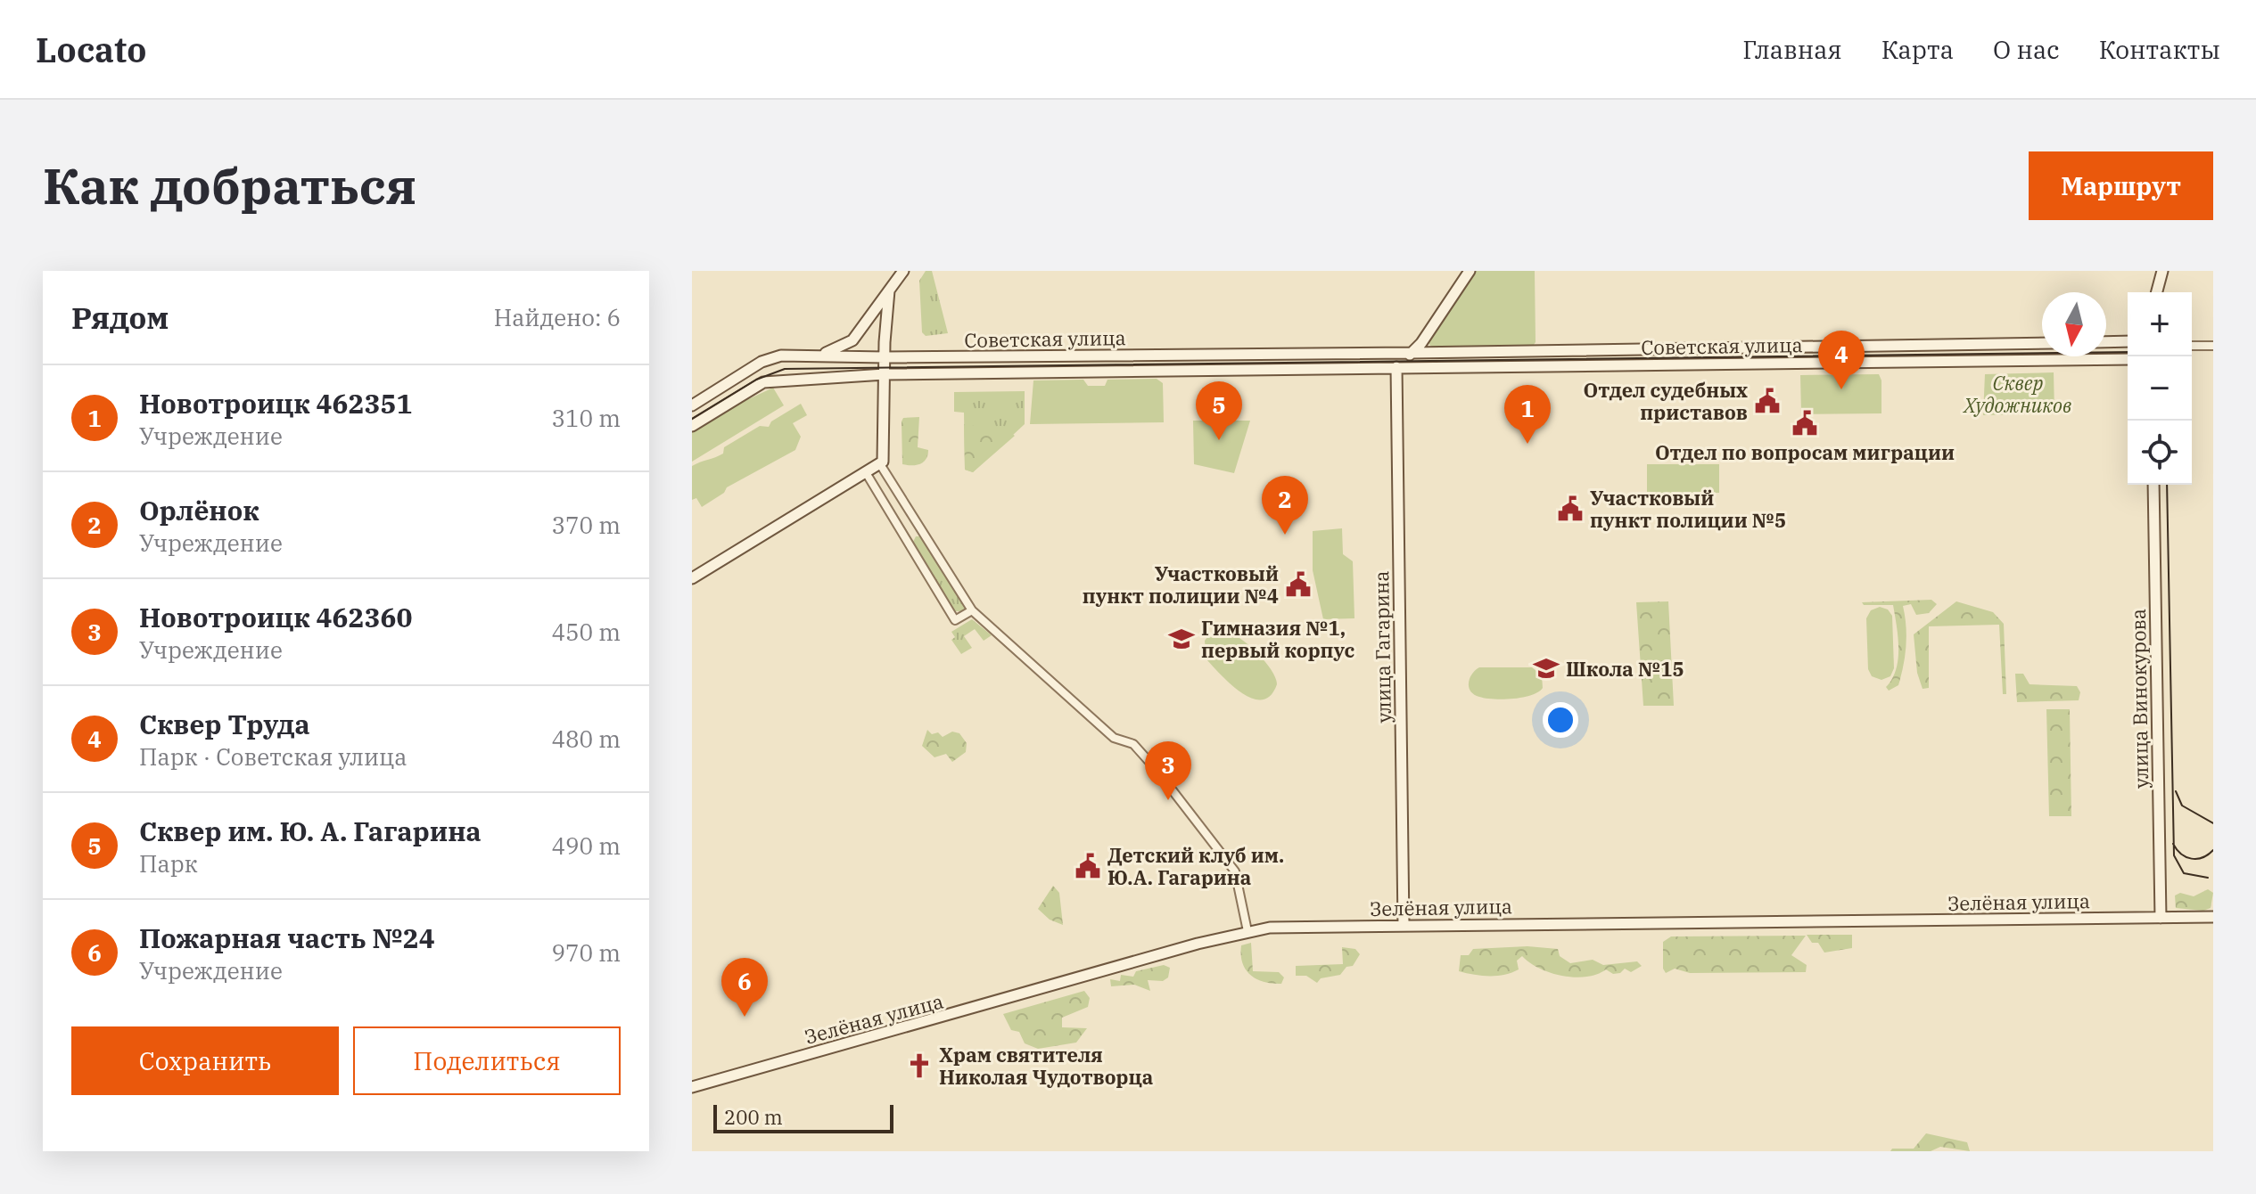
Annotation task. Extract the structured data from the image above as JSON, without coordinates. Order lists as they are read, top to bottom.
{
  "streets": {
    "main road": [
      "Советская улица",
      "улица Гагарина",
      "улица Винокурова",
      "Зелёная улица"
    ]
  },
  "crossings": [
    ["Советская улица", "улица Гагарина"],
    ["улица Гагарина", "Зелёная улица"],
    ["улица Винокурова", "Зелёная улица"]
  ],
  "parks": ["Сквер Художников"],
  "places": {
    "public building": [
      "Отдел судебных приставов",
      "Отдел по вопросам миграции",
      "Участковый пункт полиции №5",
      "Участковый пункт полиции №4",
      "Детский клуб им. Ю.А. Гагарина"
    ],
    "school or university": ["Гимназия №1, первый корпус", "Школа №15"],
    "church": ["Храм святителя Николая Чудотворца"]
  },
  "scale_bar": "200 m",
  "north": "bottom",
  "page": {
    "header": "Locato",
    "nav": [
      "Главная",
      "Карта",
      "О нас",
      "Контакты"
    ],
    "buttons": [
      "Маршрут",
      ["Сохранить", "Поделиться"]
    ],
    "title": "Как добраться",
    "heading": ["Рядом", "Найдено: 6"],
    "map_buttons": ["+", "−"],
    "pins": [
      "4",
      "5",
      "1",
      "2",
      "3",
      "6"
    ],
    "list": [
      {
        "mark": "1",
        "name": "Новотроицк 462351",
        "note": "Учреждение",
        "value": "310 m"
      },
      {
        "mark": "2",
        "name": "Орлёнок",
        "note": "Учреждение",
        "value": "370 m"
      },
      {
        "mark": "3",
        "name": "Новотроицк 462360",
        "note": "Учреждение",
        "value": "450 m"
      },
      {
        "mark": "4",
        "name": "Сквер Труда",
        "note": "Парк · Советская улица",
        "value": "480 m"
      },
      {
        "mark": "5",
        "name": "Сквер им. Ю. А. Гагарина",
        "note": "Парк",
        "value": "490 m"
      },
      {
        "mark": "6",
        "name": "Пожарная часть №24",
        "note": "Учреждение",
        "value": "970 m"
      }
    ],
    "scale": "200 m"
  }
}
